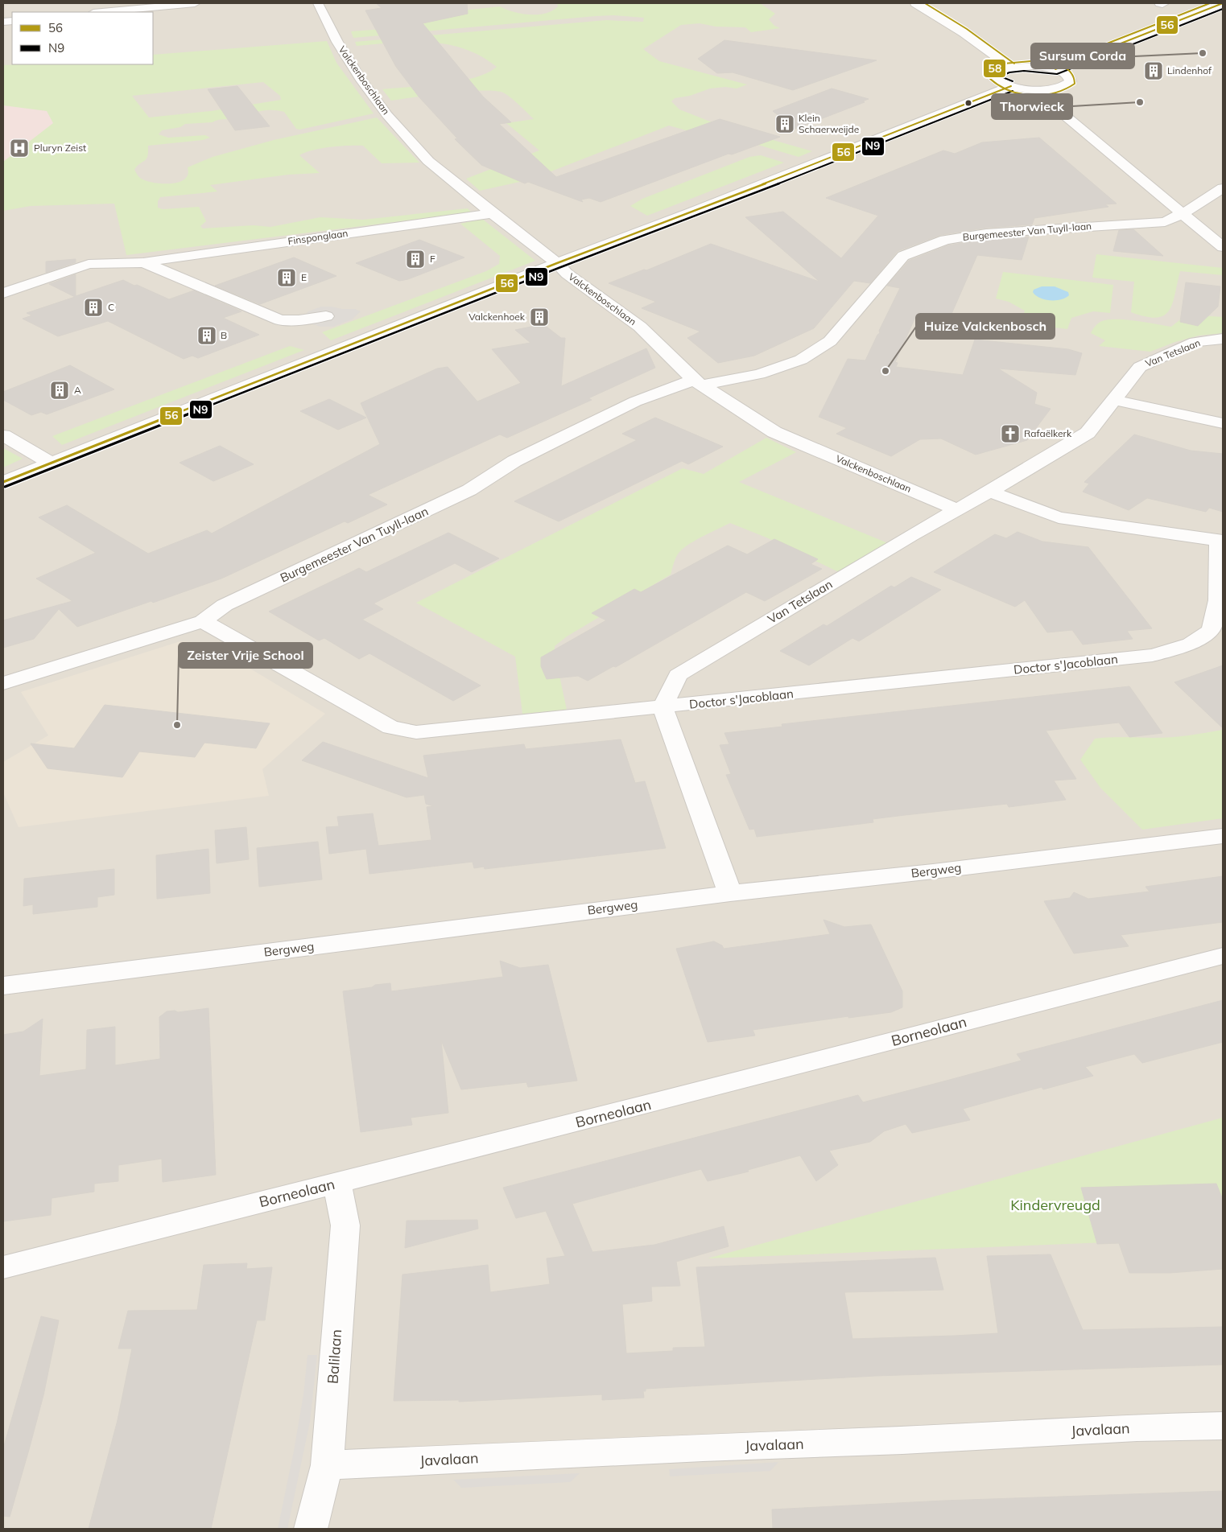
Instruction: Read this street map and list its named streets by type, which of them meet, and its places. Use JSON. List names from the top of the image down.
{
  "streets": {
    "street": [
      "Valckenboschlaan",
      "Burgemeester Van Tuyll-laan",
      "Finsponglaan",
      "Van Tetslaan",
      "Doctor s'Jacoblaan",
      "Bergweg",
      "Borneolaan",
      "Balilaan",
      "Javalaan"
    ]
  },
  "crossings": [
    ["Valckenboschlaan", "Burgemeester Van Tuyll-laan"],
    ["Valckenboschlaan", "Finsponglaan"],
    ["Valckenboschlaan", "Van Tetslaan"],
    ["Burgemeester Van Tuyll-laan", "Doctor s'Jacoblaan"],
    ["Van Tetslaan", "Doctor s'Jacoblaan"],
    ["Borneolaan", "Balilaan"],
    ["Balilaan", "Javalaan"]
  ],
  "parks": ["Kindervreugd"],
  "places": {
    "other": [
      "Sursum Corda",
      "Thorwieck",
      "Huize Valckenbosch",
      "Zeister Vrije School"
    ],
    "building": [
      "Lindenhof",
      "Klein Schaerweijde",
      "F",
      "E",
      "C",
      "Valckenhoek",
      "B",
      "A"
    ],
    "hospital": ["Pluryn Zeist"],
    "church": ["Rafaëlkerk"]
  },
  "lines": ["transit line 56", "transit line 58", "transit line N9"],
  "legend": ["56", "N9"]
}
